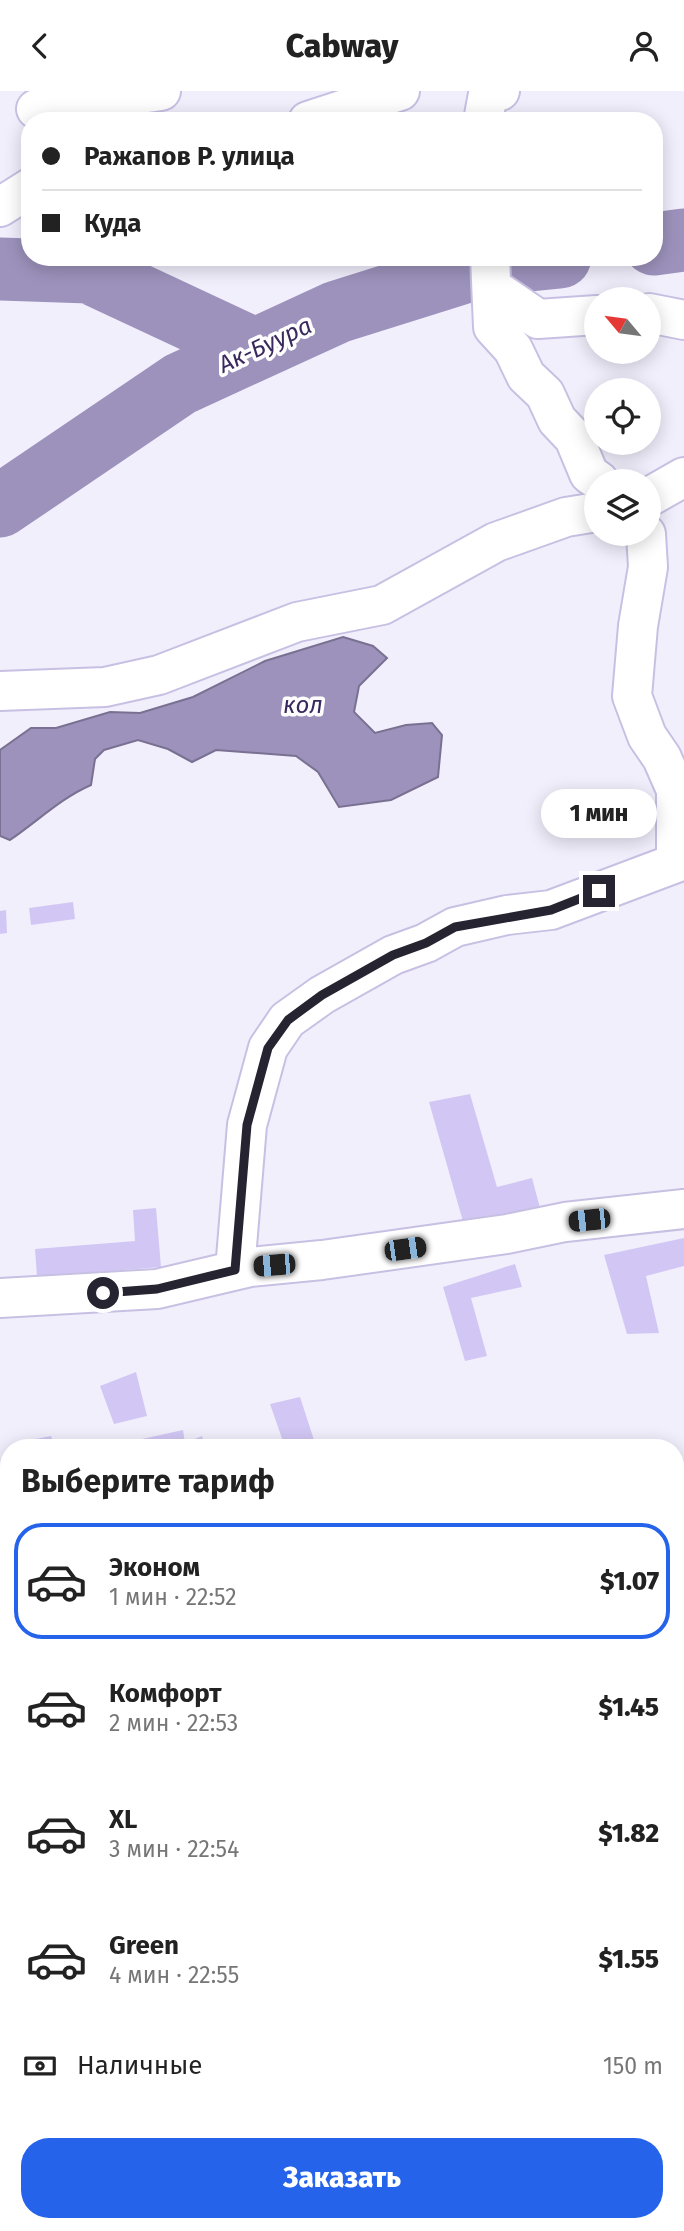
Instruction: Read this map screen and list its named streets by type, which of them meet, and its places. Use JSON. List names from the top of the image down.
{
  "water": ["Ак-Буура", "кол"],
  "north": "top left",
  "page": {
    "header": "Cabway",
    "banner": ["Ражапов Р. улица", "Куда"],
    "bubble": "1 мин",
    "heading": "Выберите тариф",
    "list": [
      {
        "name": "Эконом",
        "note": "1 мин · 22:52",
        "value": "$1.07"
      },
      {
        "name": "Комфорт",
        "note": "2 мин · 22:53",
        "value": "$1.45"
      },
      {
        "name": "XL",
        "note": "3 мин · 22:54",
        "value": "$1.82"
      },
      {
        "name": "Green",
        "note": "4 мин · 22:55",
        "value": "$1.55"
      }
    ],
    "pay": ["Наличные", "150 m"],
    "buttons": "Заказать"
  }
}
